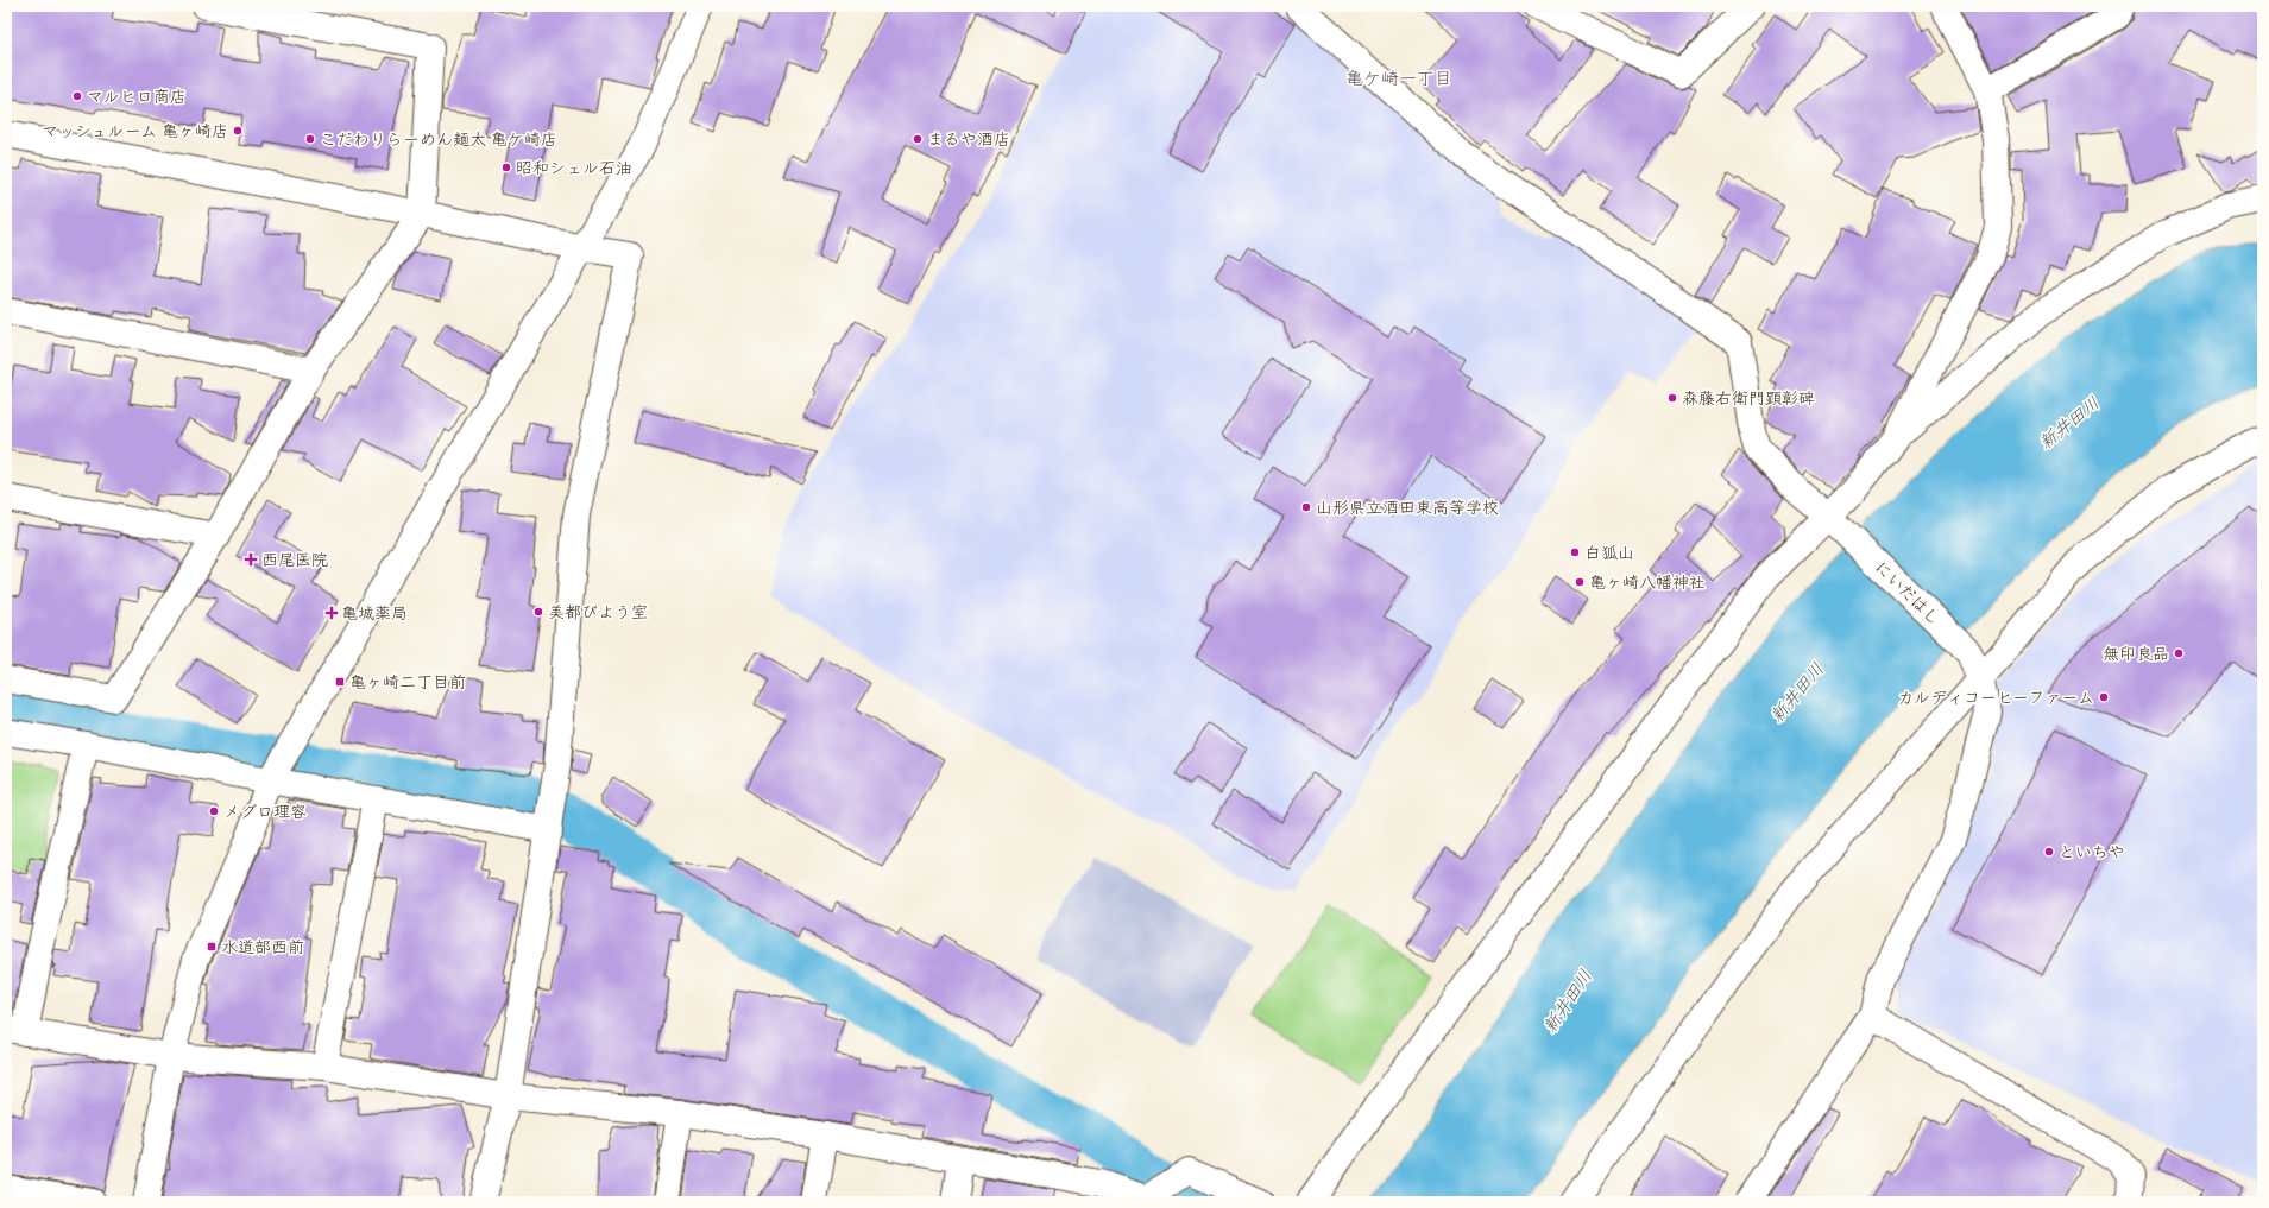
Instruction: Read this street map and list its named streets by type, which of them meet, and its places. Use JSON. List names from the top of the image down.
{
  "streets": {
    "street": ["にいだはし"]
  },
  "districts": ["亀ケ崎一丁目"],
  "water": ["新井田川"],
  "places": {
    "other": [
      "マルヒロ商店",
      "マッシュルーム 亀ヶ崎店",
      "こだわりらーめん麺太 亀ケ崎店",
      "まるや酒店",
      "昭和シェル石油",
      "森藤右衛門顕彰碑",
      "山形県立酒田東高等学校",
      "白狐山",
      "亀ヶ崎八幡神社",
      "美都びよう室",
      "無印良品",
      "カルディコーヒーファーム",
      "メグロ理容",
      "といちや"
    ],
    "health": ["西尾医院", "亀城薬局"],
    "transit": ["亀ヶ崎二丁目前", "水道部西前"]
  }
}
